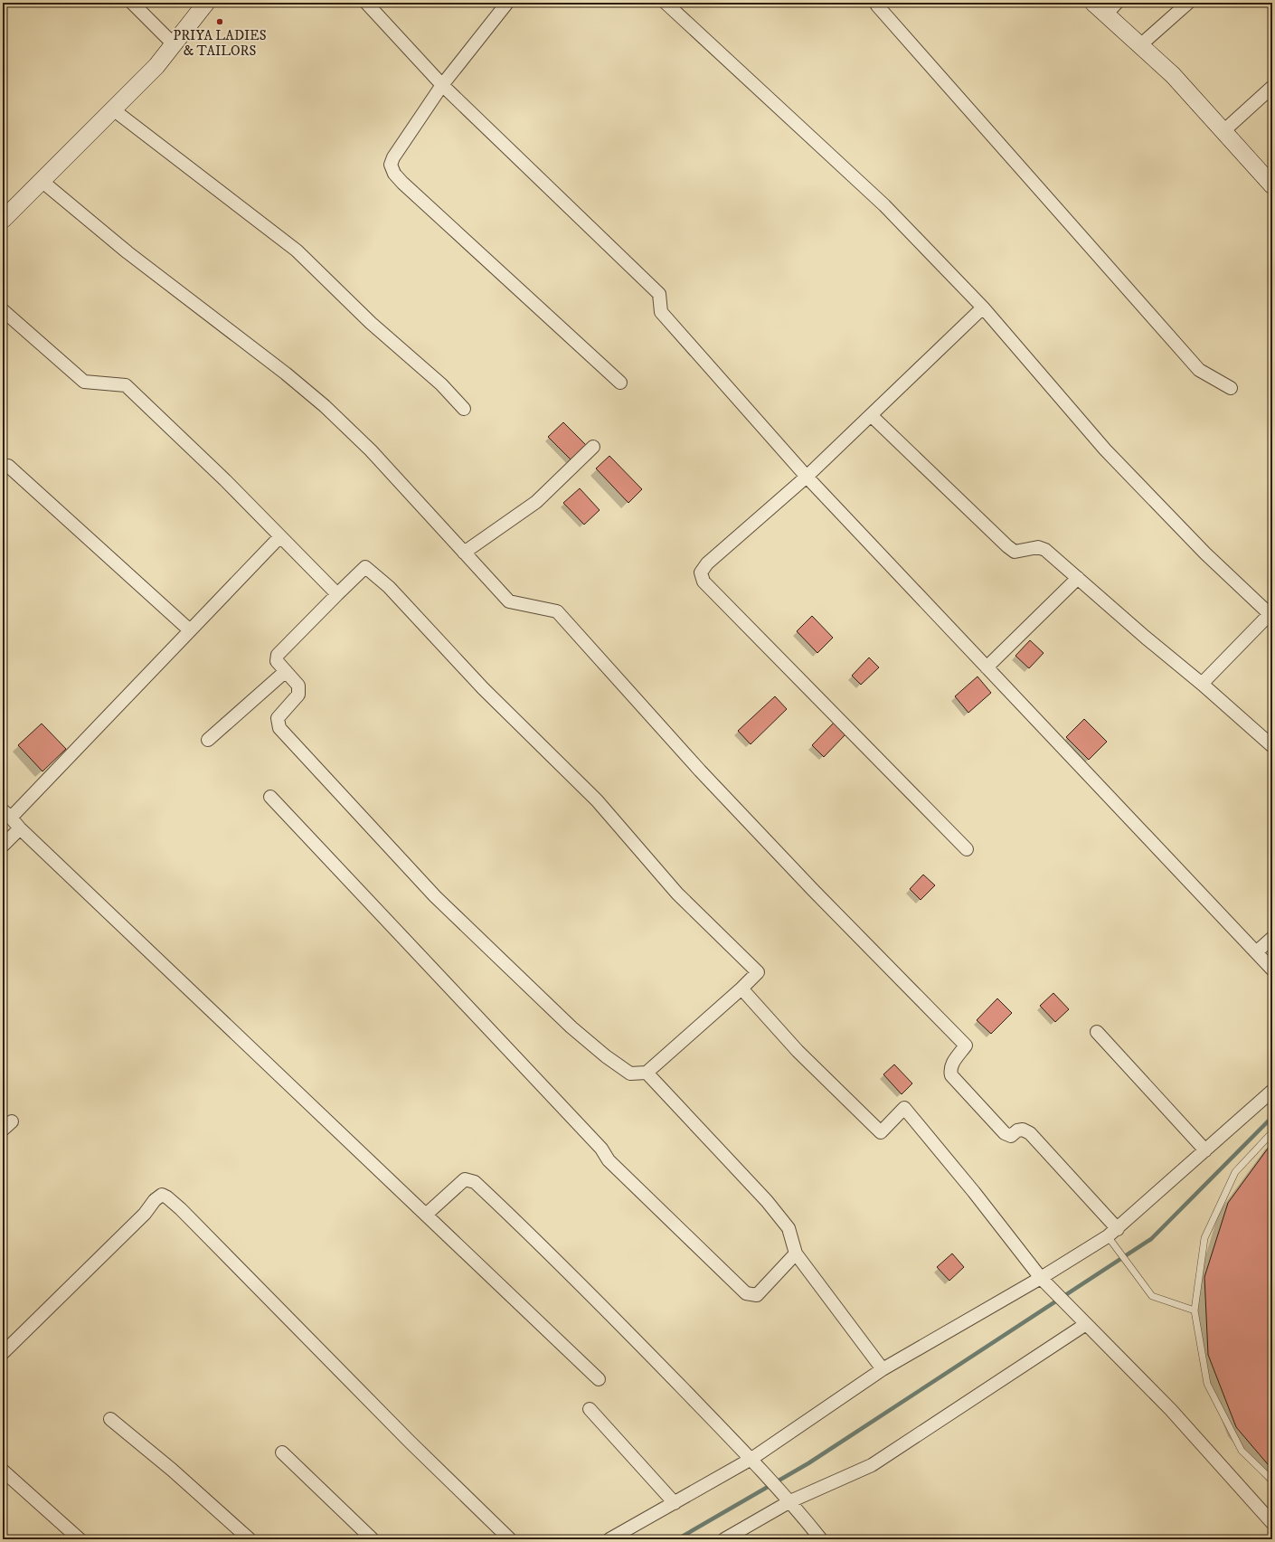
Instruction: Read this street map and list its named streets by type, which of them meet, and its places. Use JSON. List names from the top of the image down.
{
  "places": ["PRIYA LADIES & TAILORS"]
}
